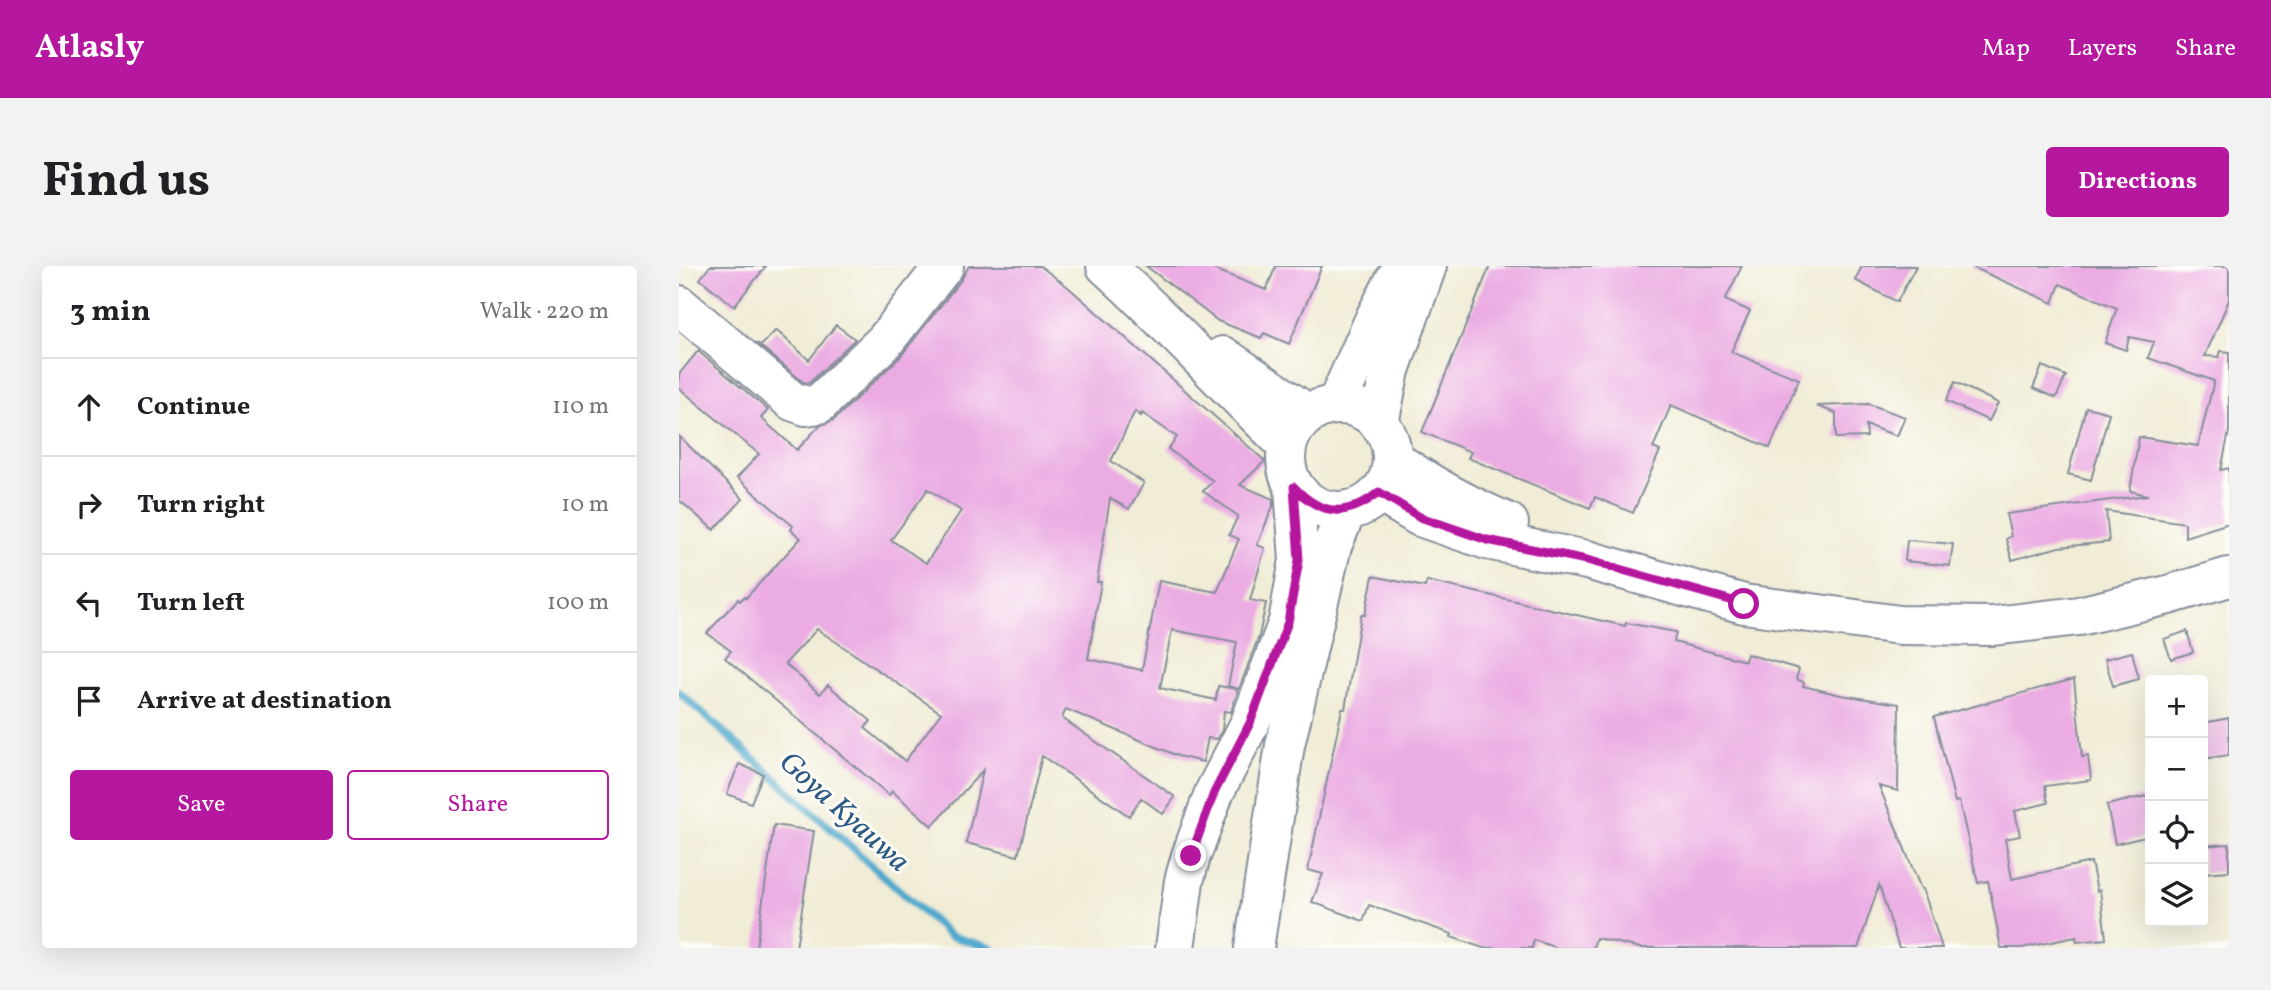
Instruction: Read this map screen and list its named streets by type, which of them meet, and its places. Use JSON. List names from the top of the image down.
{
  "water": ["Goya Kyauwa"],
  "page": {
    "header": "Atlasly",
    "nav": ["Map", "Layers", "Share"],
    "buttons": [
      "Directions",
      ["Save", "Share"]
    ],
    "title": "Find us",
    "heading": ["3 min", "Walk · 220 m"],
    "list": [
      ["Continue", "110 m"],
      ["Turn right", "10 m"],
      ["Turn left", "100 m"],
      "Arrive at destination"
    ],
    "map_buttons": ["+", "−"]
  }
}
